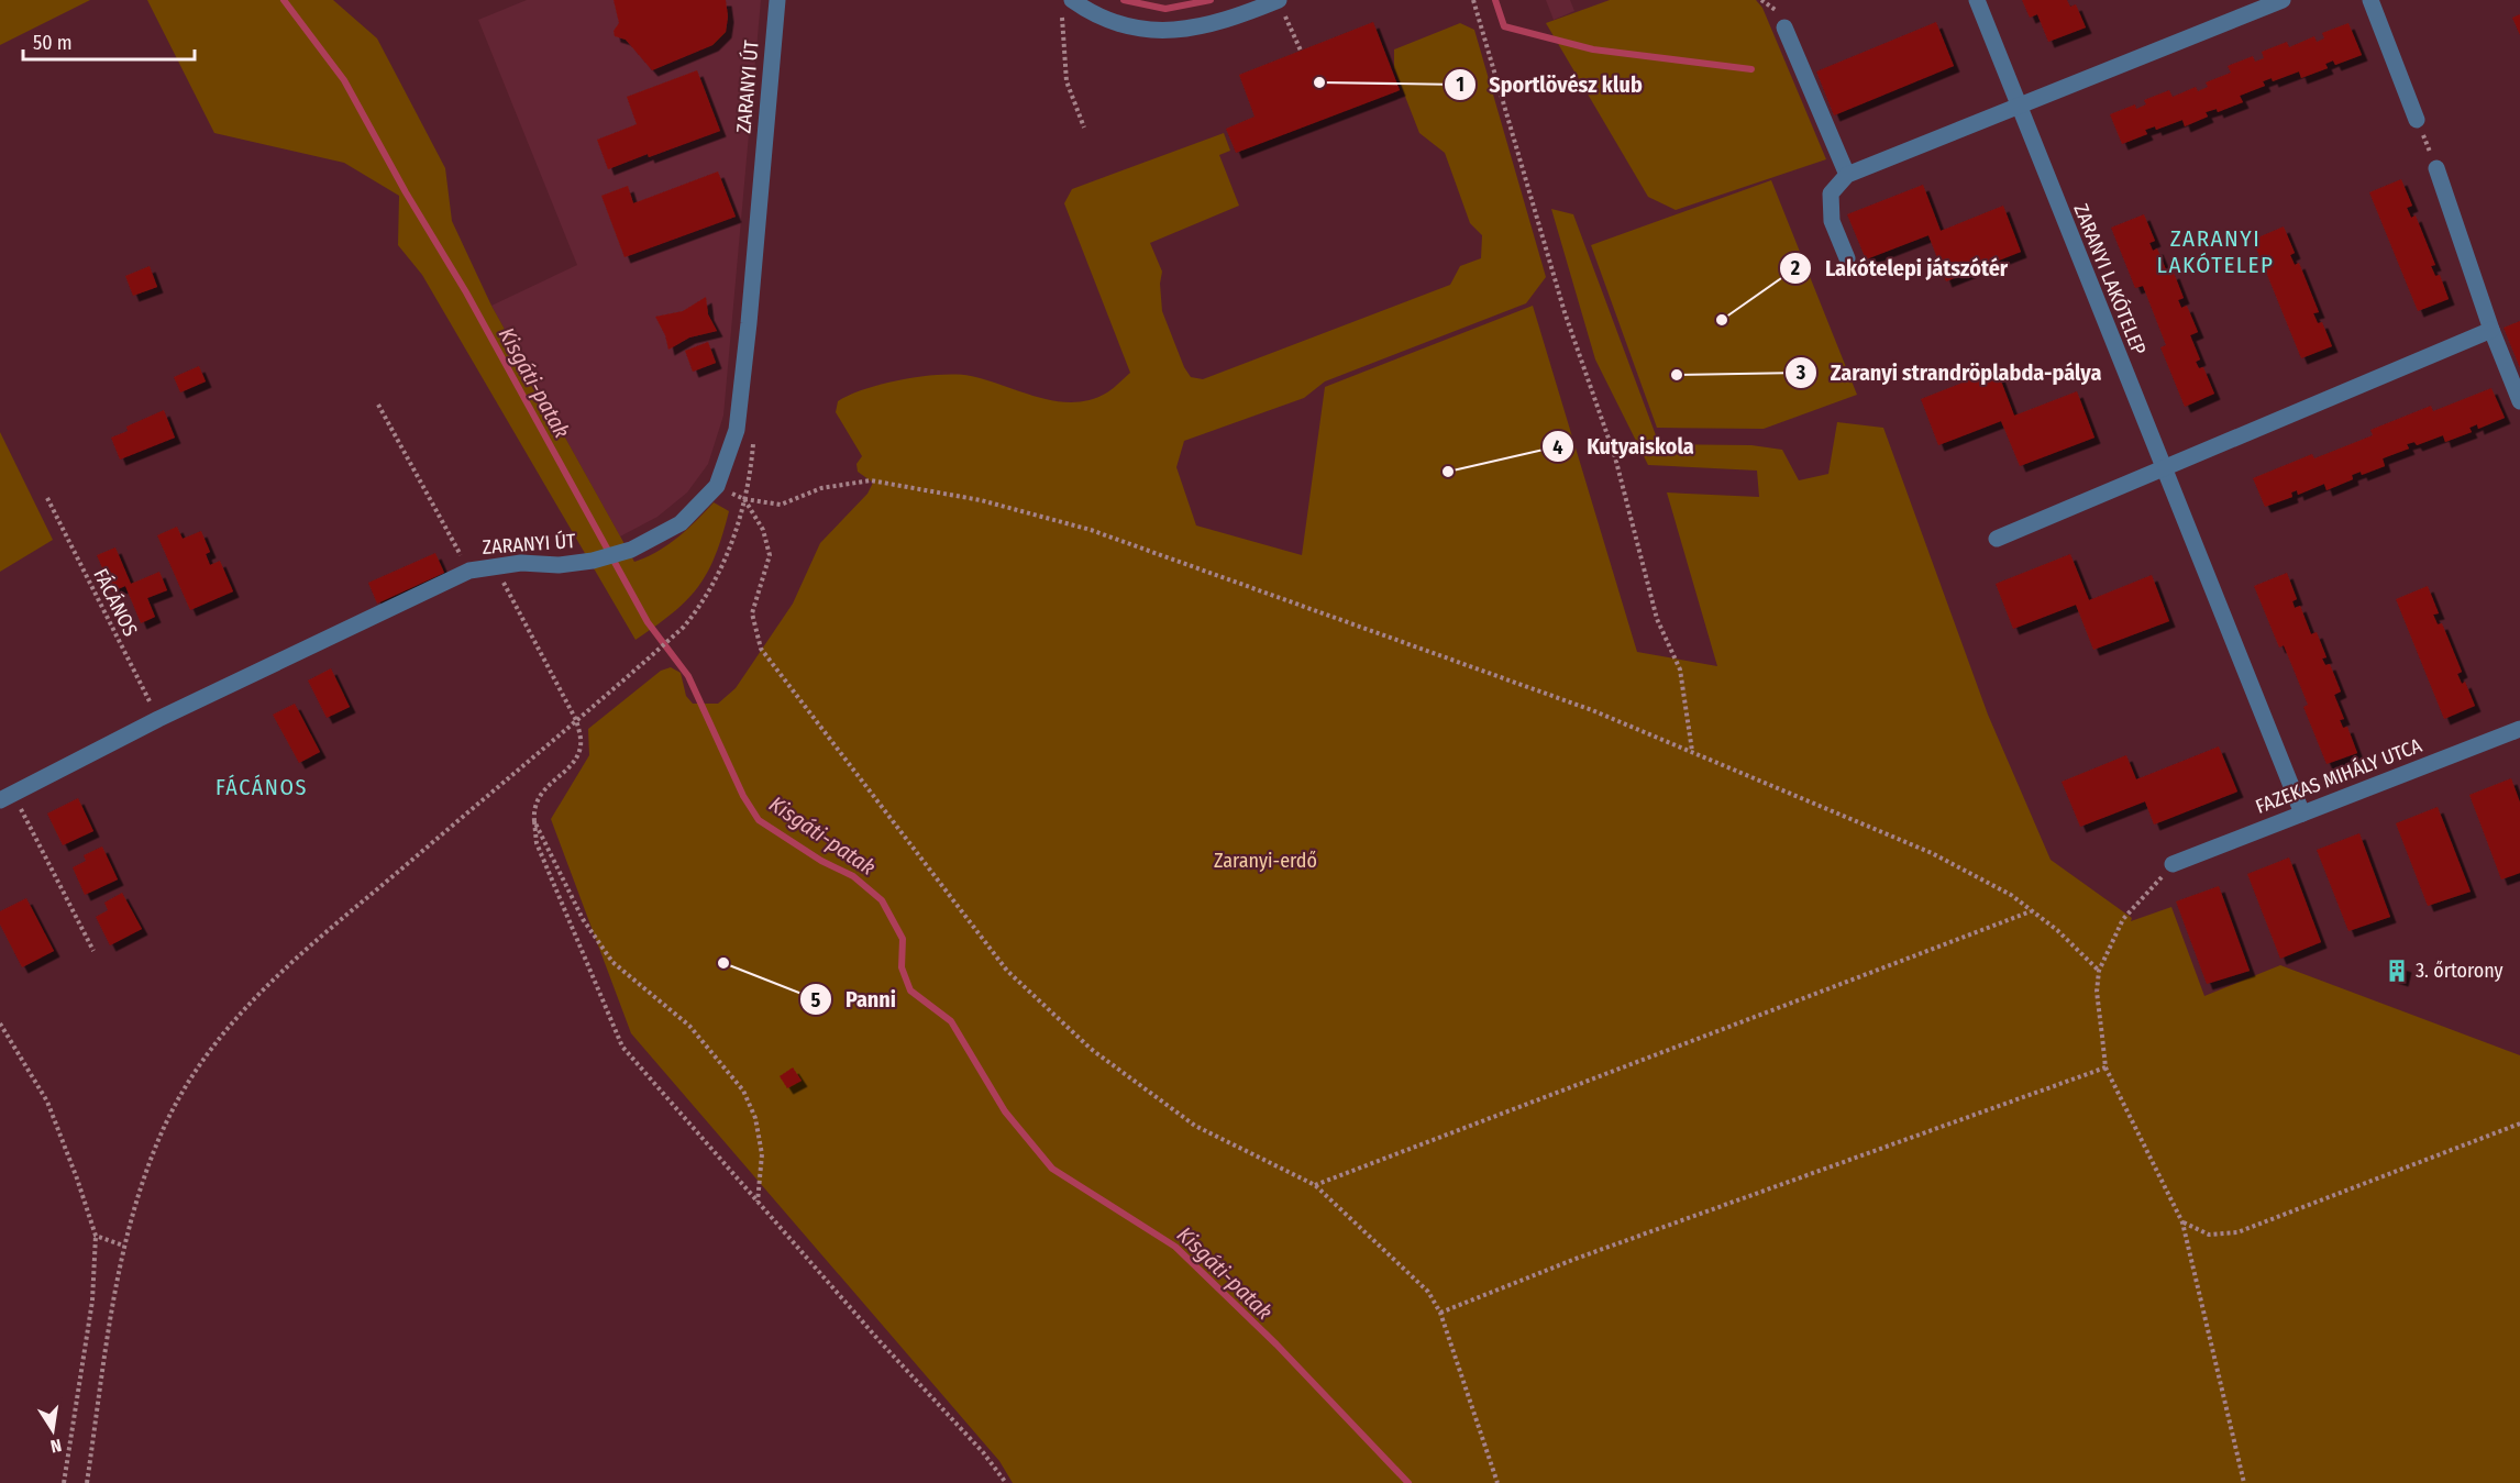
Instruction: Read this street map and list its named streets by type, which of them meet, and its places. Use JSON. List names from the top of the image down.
{
  "streets": {
    "street": ["ZARANYI ÚT", "ZARANYI LAKÓTELEP", "FAZEKAS MIHÁLY UTCA"],
    "path": ["FÁCÁNOS"]
  },
  "crossings": [
    ["ZARANYI ÚT", "FÁCÁNOS"],
    ["ZARANYI LAKÓTELEP", "FAZEKAS MIHÁLY UTCA"]
  ],
  "districts": ["ZARANYI LAKÓTELEP", "FÁCÁNOS"],
  "water": ["Kisgáti-patak"],
  "parks": ["Zaranyi-erdő"],
  "places": {
    "other": [
      "Sportlövész klub",
      "Lakótelepi játszótér",
      "Zaranyi strandröplabda-pálya",
      "Kutyaiskola",
      "Panni"
    ],
    "building": ["3. őrtorony"]
  },
  "scale_bar": "50 m",
  "north": "bottom"
}
